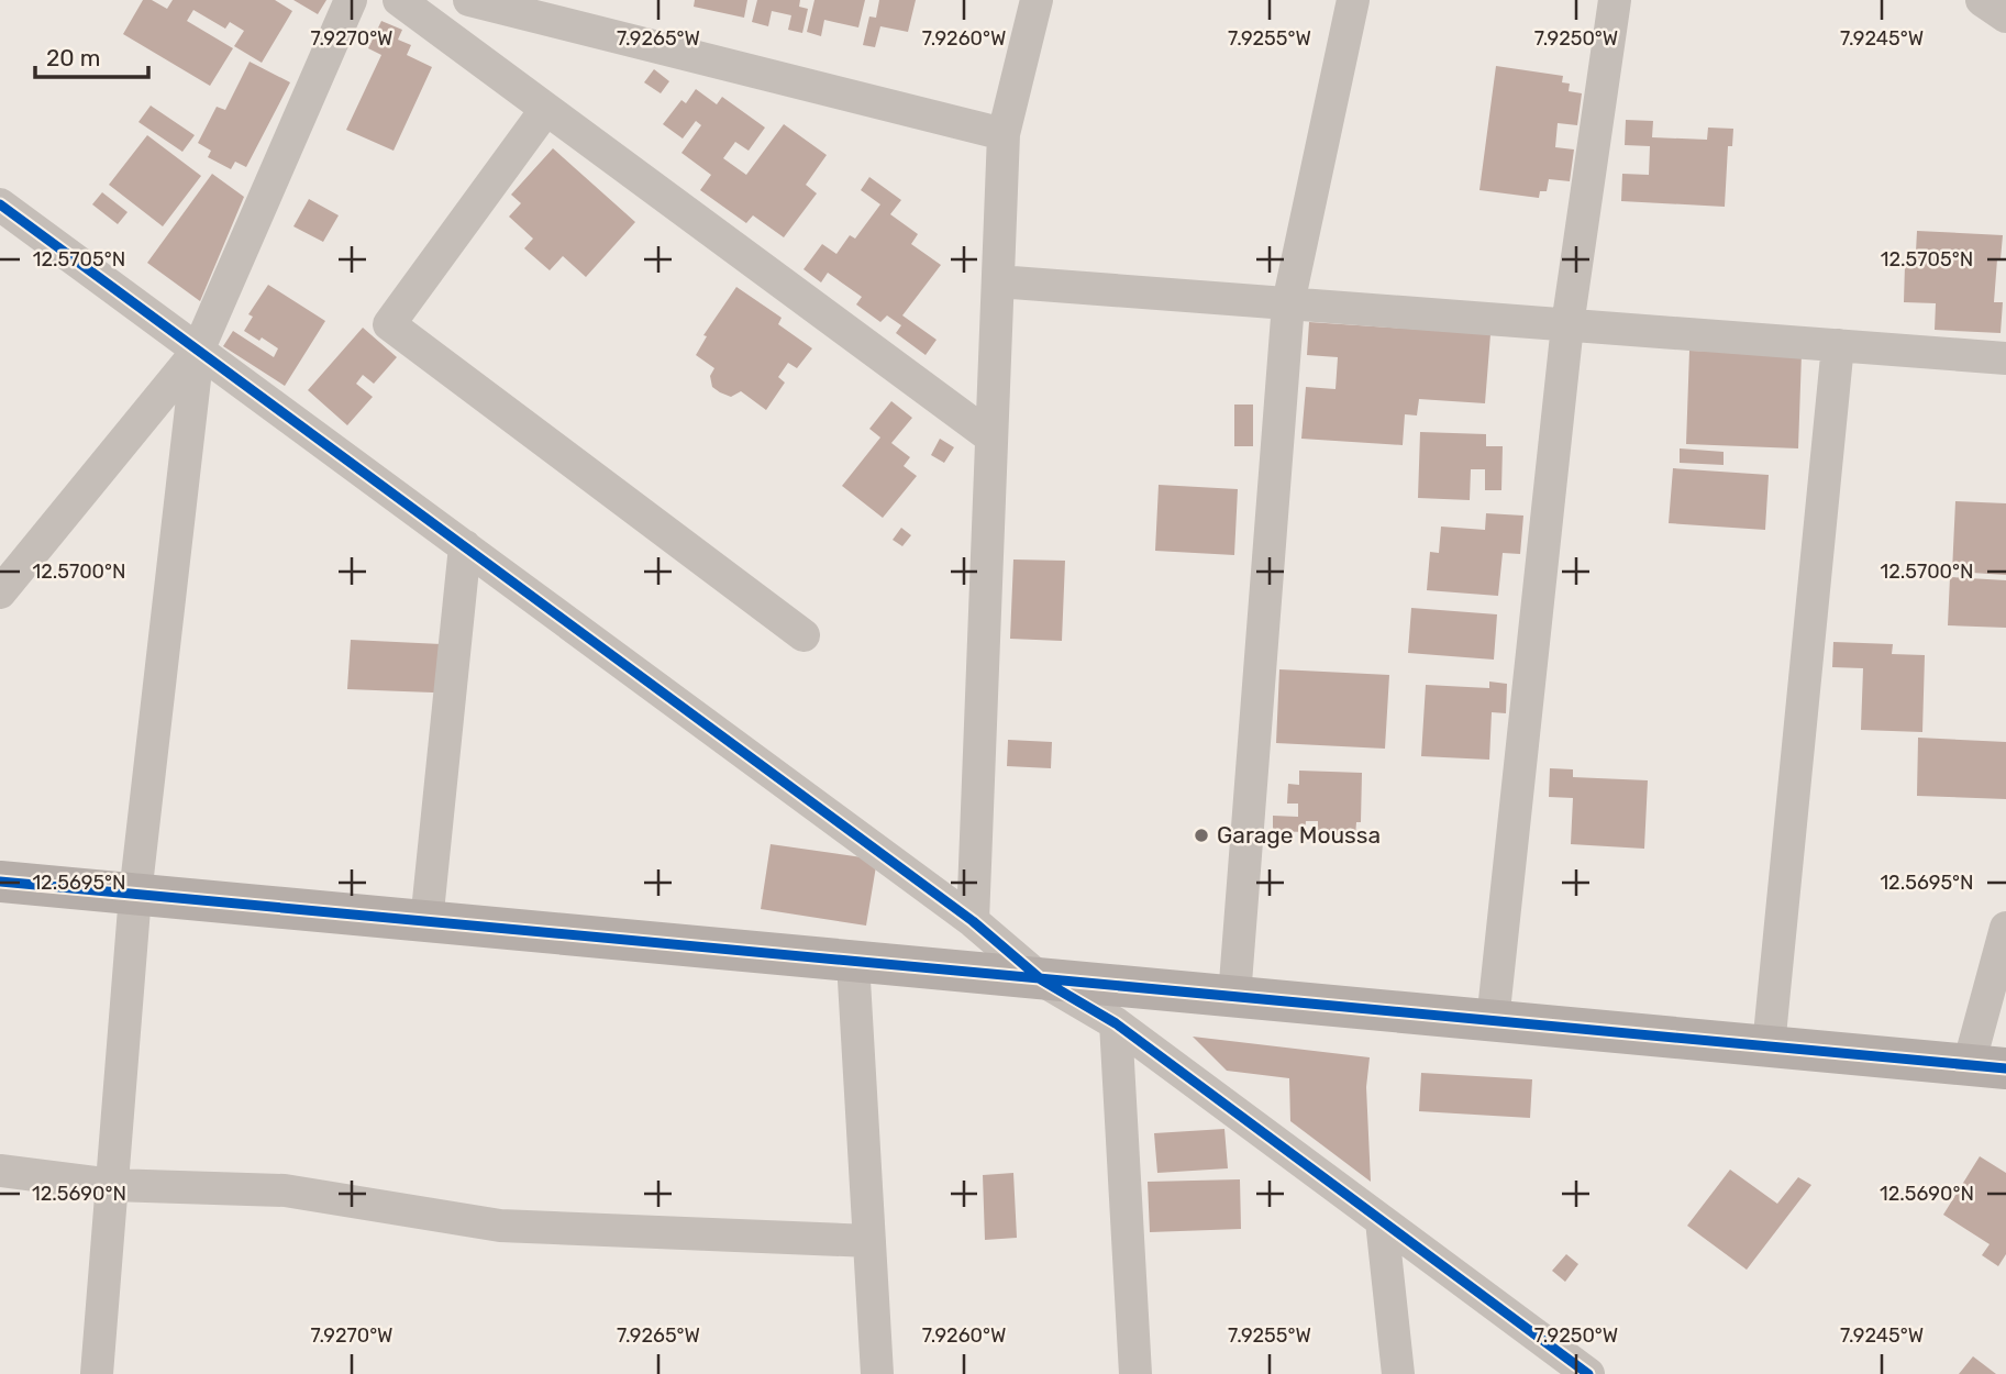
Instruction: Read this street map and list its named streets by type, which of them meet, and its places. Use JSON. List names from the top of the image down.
{
  "places": ["Garage Moussa"],
  "scale_bar": "20 m",
  "coordinates": [
    "7.9270°W",
    "7.9265°W",
    "7.9260°W",
    "7.9255°W",
    "7.9250°W",
    "7.9245°W",
    "12.5705°N",
    "12.5700°N",
    "12.5695°N",
    "12.5690°N"
  ]
}
